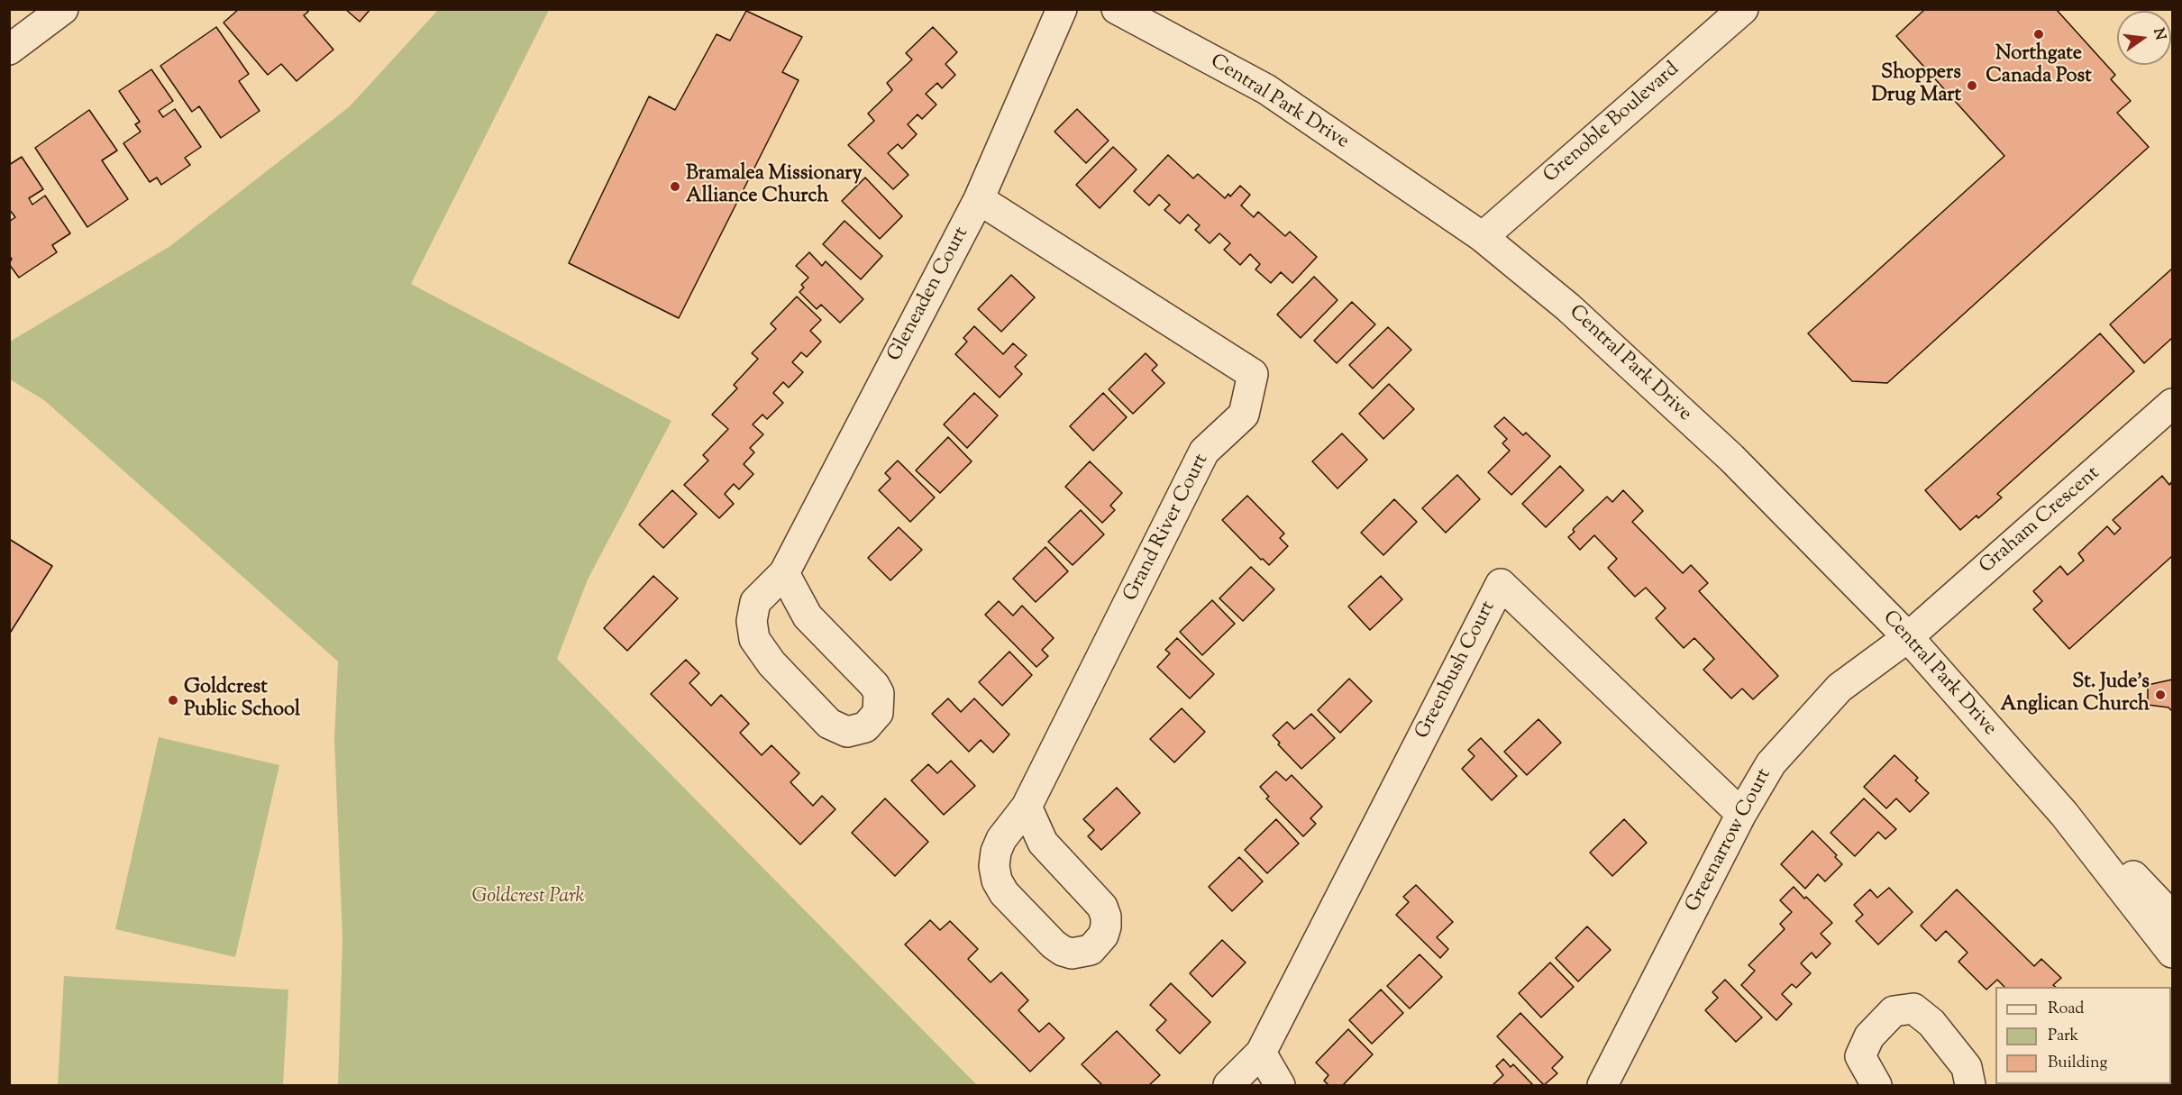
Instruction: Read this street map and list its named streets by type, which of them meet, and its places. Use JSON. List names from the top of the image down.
{
  "streets": {
    "street": [
      "Central Park Drive",
      "Grenoble Boulevard",
      "Gleneaden Court",
      "Graham Crescent",
      "Grand River Court",
      "Greenbush Court",
      "Greenarrow Court"
    ]
  },
  "crossings": [
    ["Central Park Drive", "Grenoble Boulevard"],
    ["Central Park Drive", "Graham Crescent"],
    ["Central Park Drive", "Greenarrow Court"],
    ["Gleneaden Court", "Grand River Court"],
    ["Graham Crescent", "Greenarrow Court"],
    ["Greenbush Court", "Greenarrow Court"]
  ],
  "parks": ["Goldcrest Park"],
  "places": [
    "Northgate Canada Post",
    "Shoppers Drug Mart",
    "Bramalea Missionary Alliance Church",
    "St. Jude's Anglican Church",
    "Goldcrest Public School"
  ],
  "legend": ["Road", "Park", "Building"],
  "north": "right"
}
